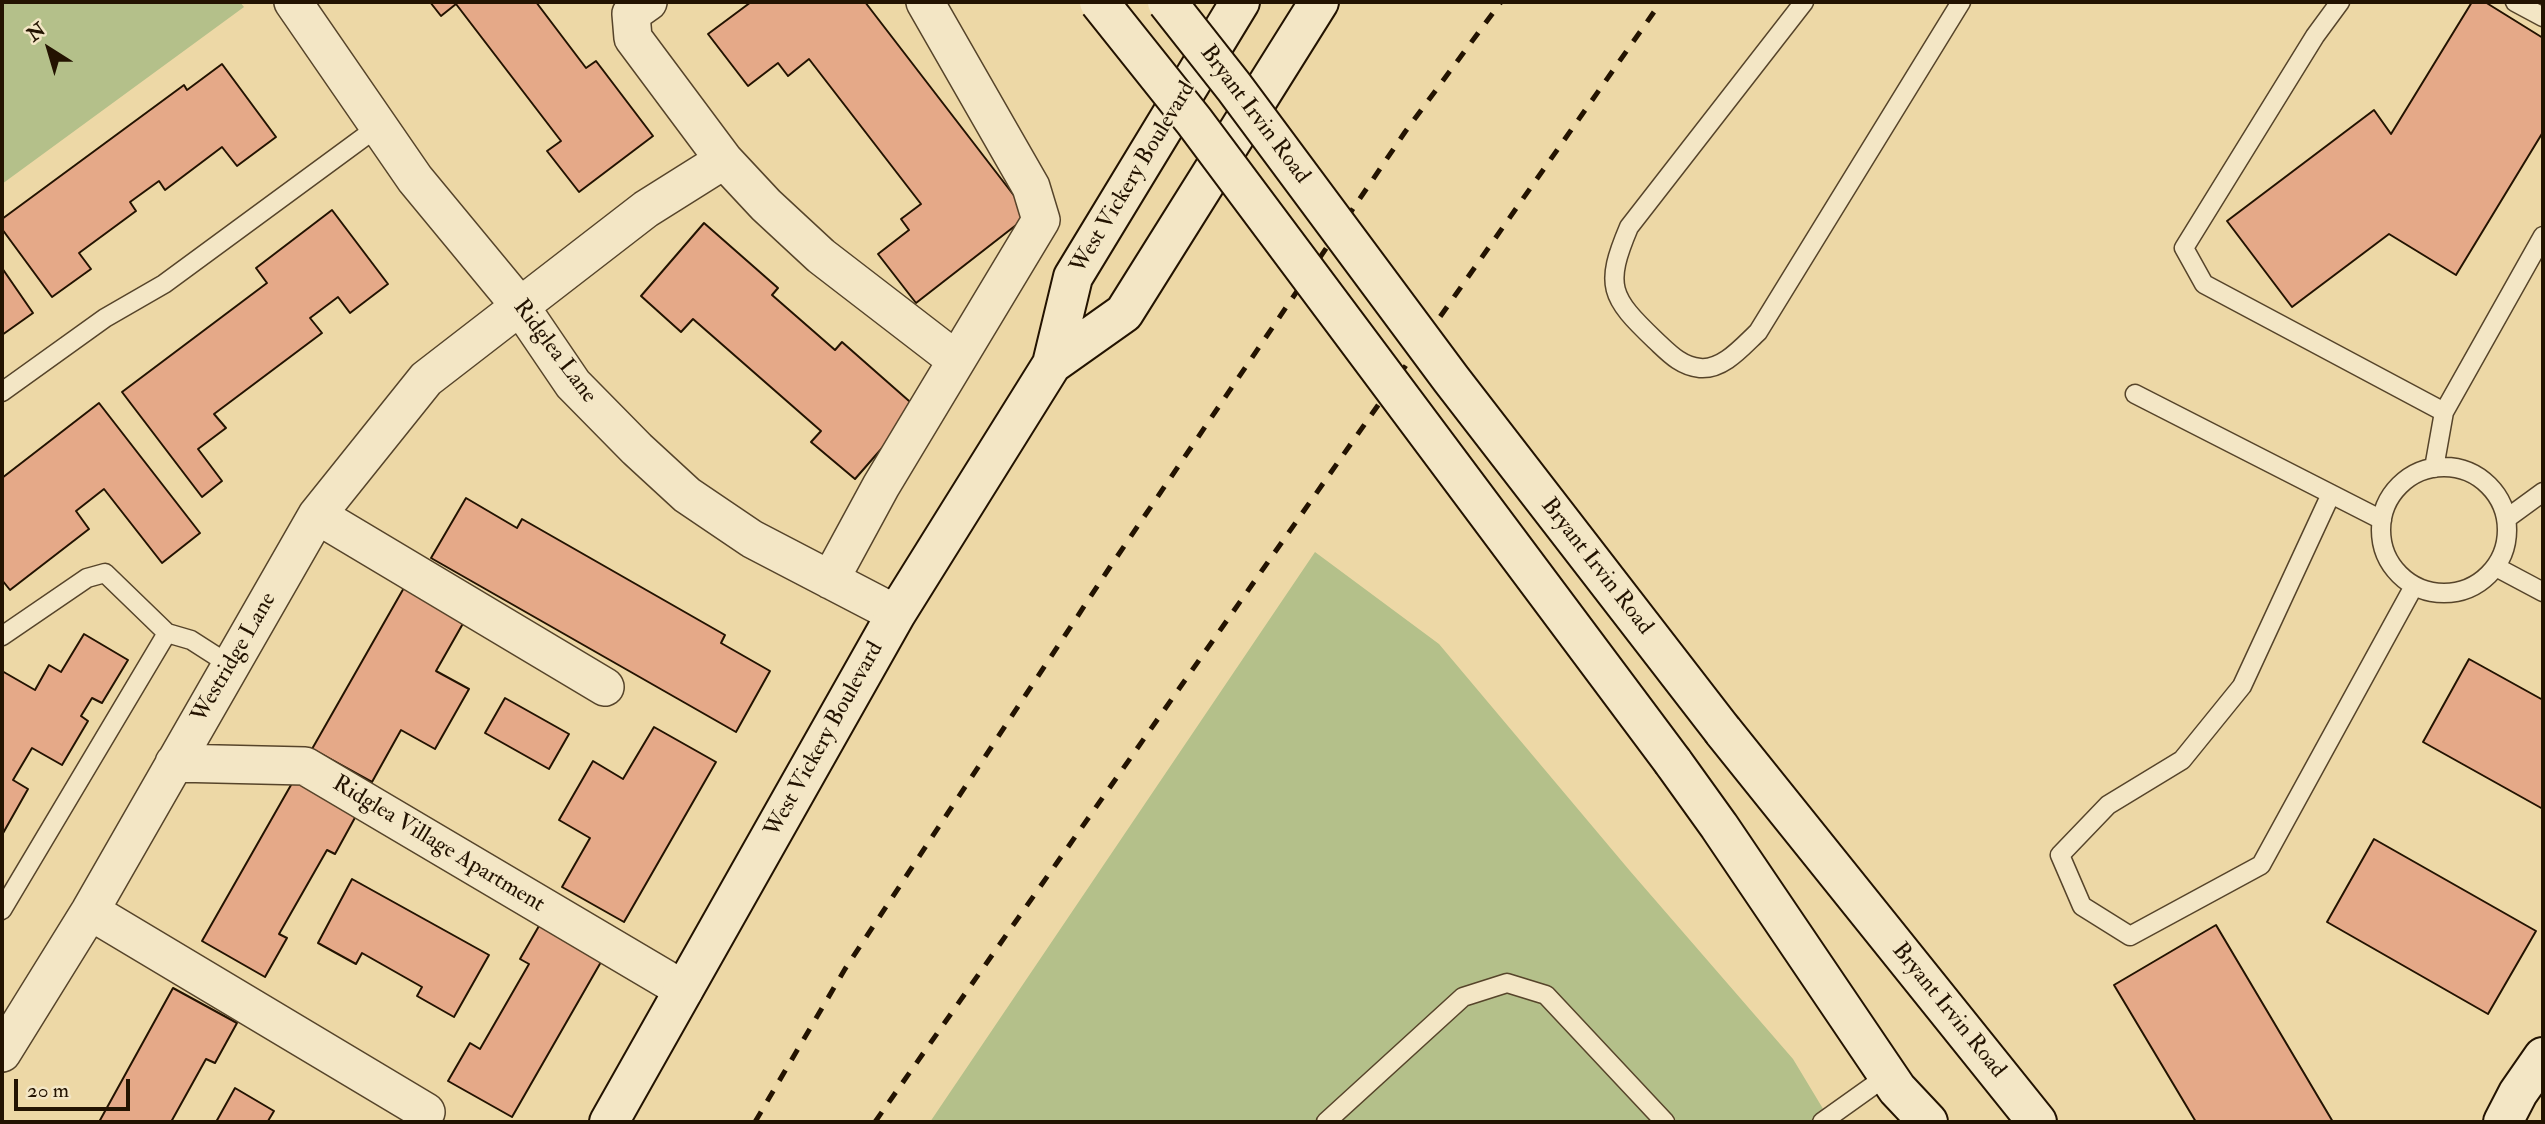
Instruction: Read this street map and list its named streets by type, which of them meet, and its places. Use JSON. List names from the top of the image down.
{
  "streets": {
    "main road": ["Bryant Irvin Road", "West Vickery Boulevard"],
    "street": ["Ridglea Lane", "Westridge Lane", "Ridglea Village Apartment"]
  },
  "crossings": [
    ["West Vickery Boulevard", "Ridglea Lane"],
    ["West Vickery Boulevard", "Ridglea Village Apartment"],
    ["Ridglea Lane", "Westridge Lane"],
    ["Westridge Lane", "Ridglea Village Apartment"]
  ],
  "scale_bar": "20 m",
  "north": "top left"
}
